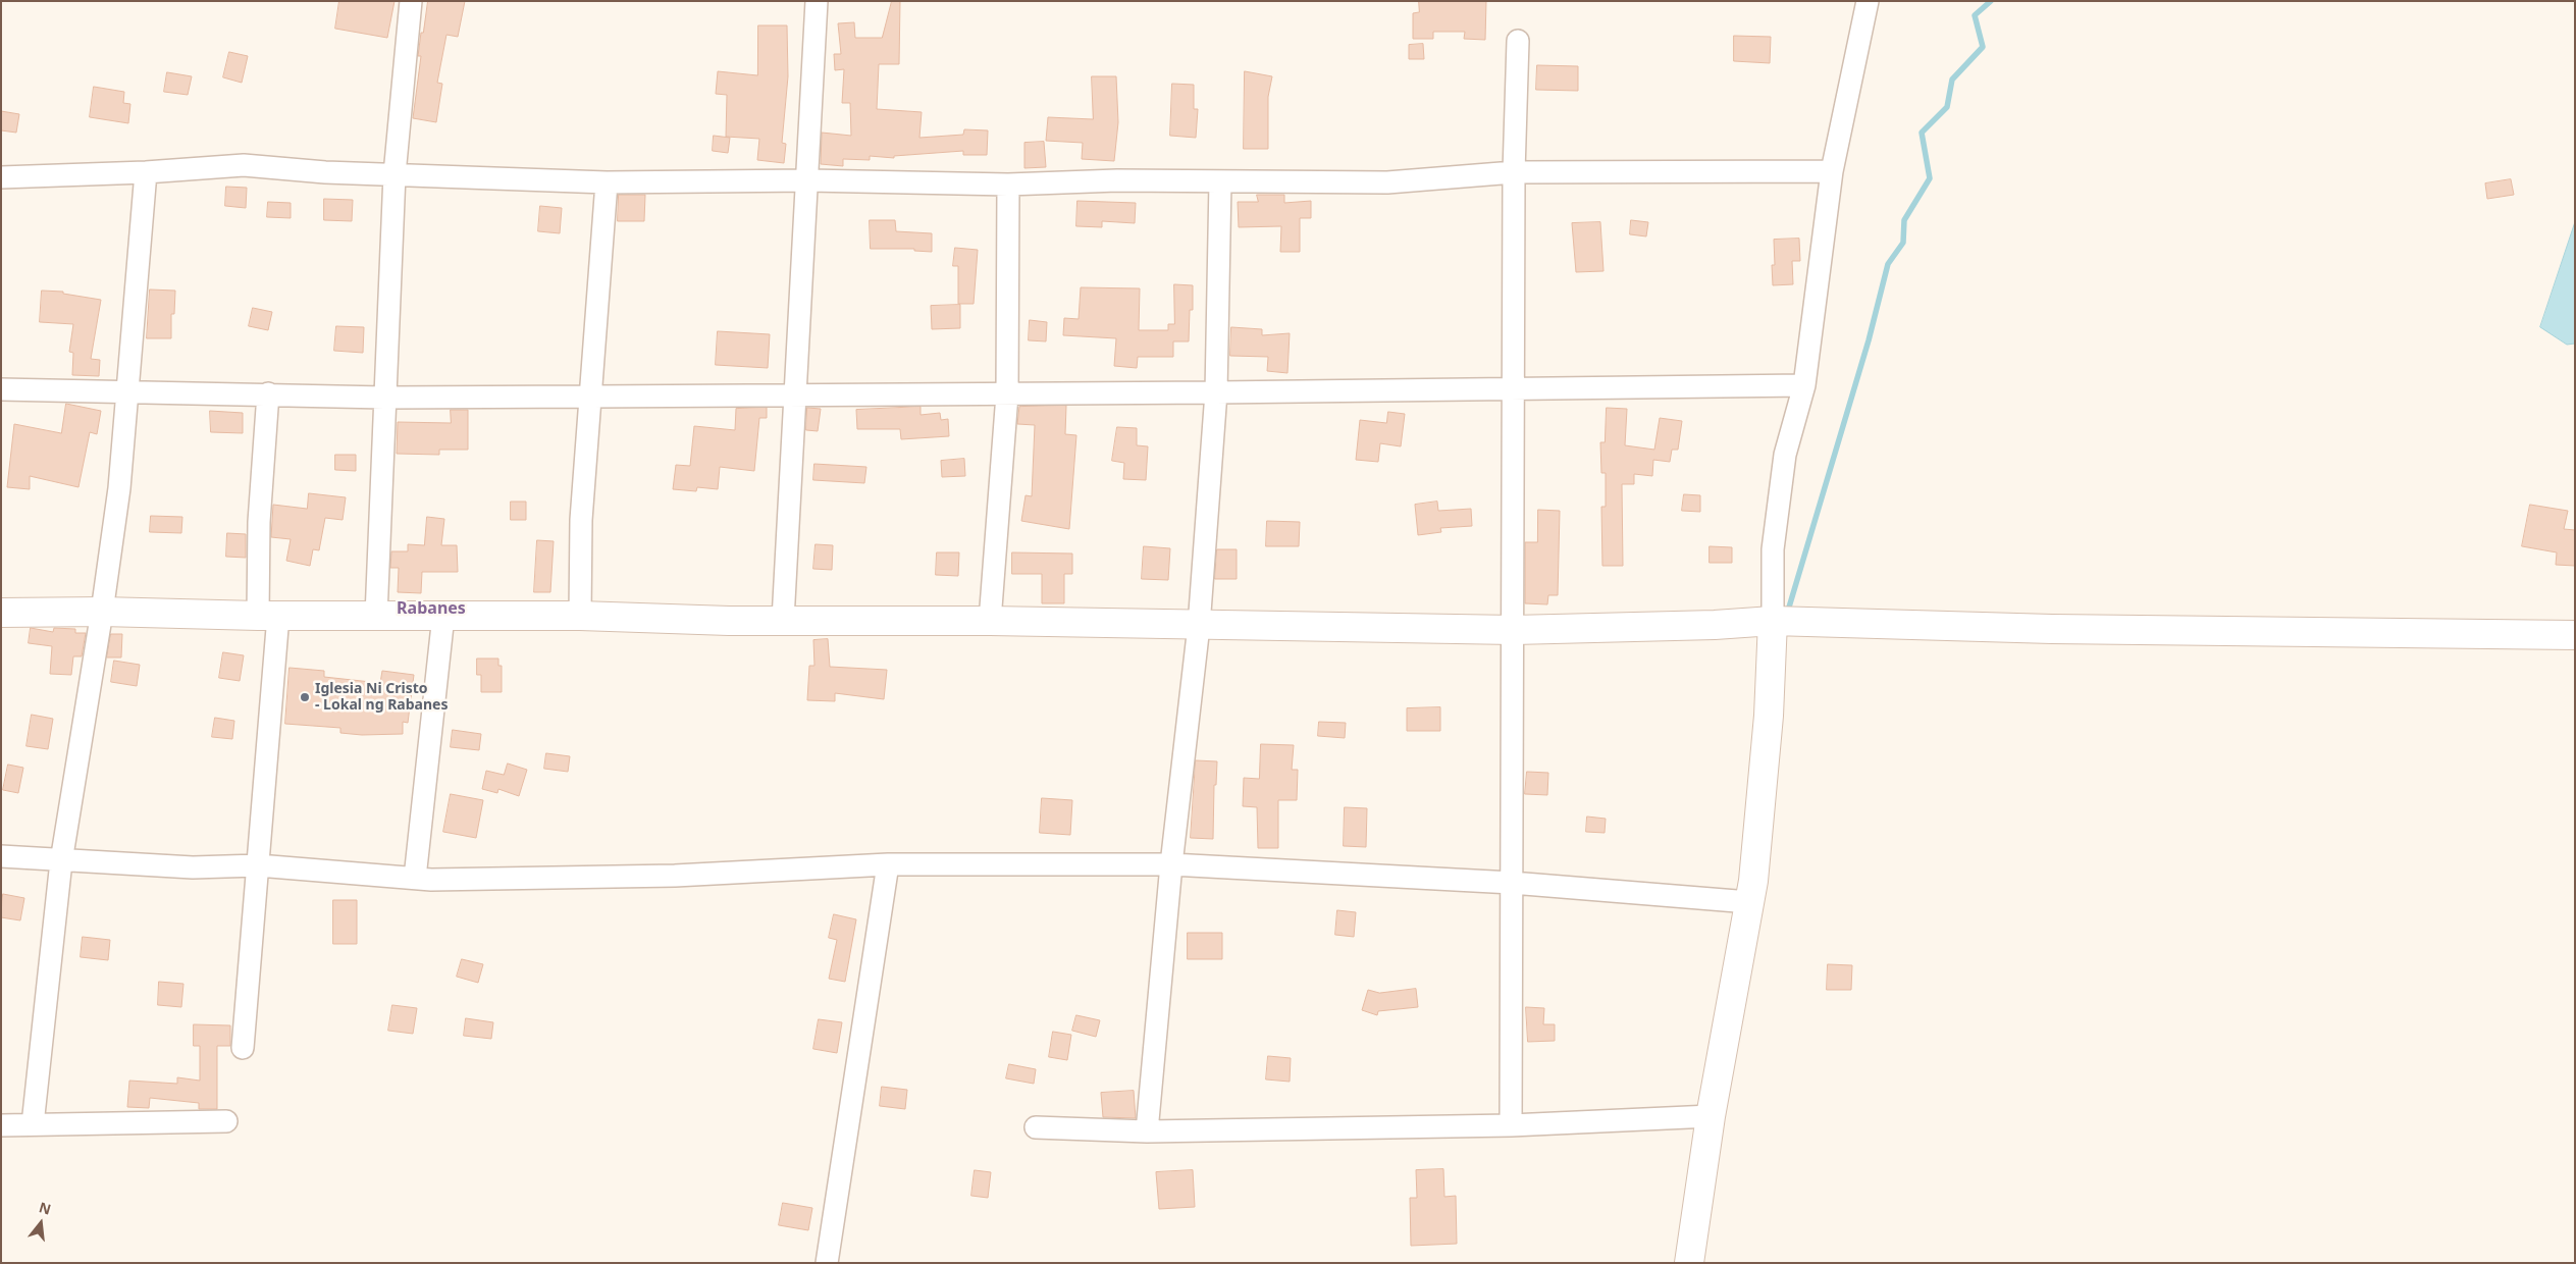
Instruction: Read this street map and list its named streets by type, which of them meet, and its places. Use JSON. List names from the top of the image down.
{
  "districts": ["Rabanes"],
  "places": ["Iglesia Ni Cristo - Lokal ng Rabanes"],
  "north": "top"
}
